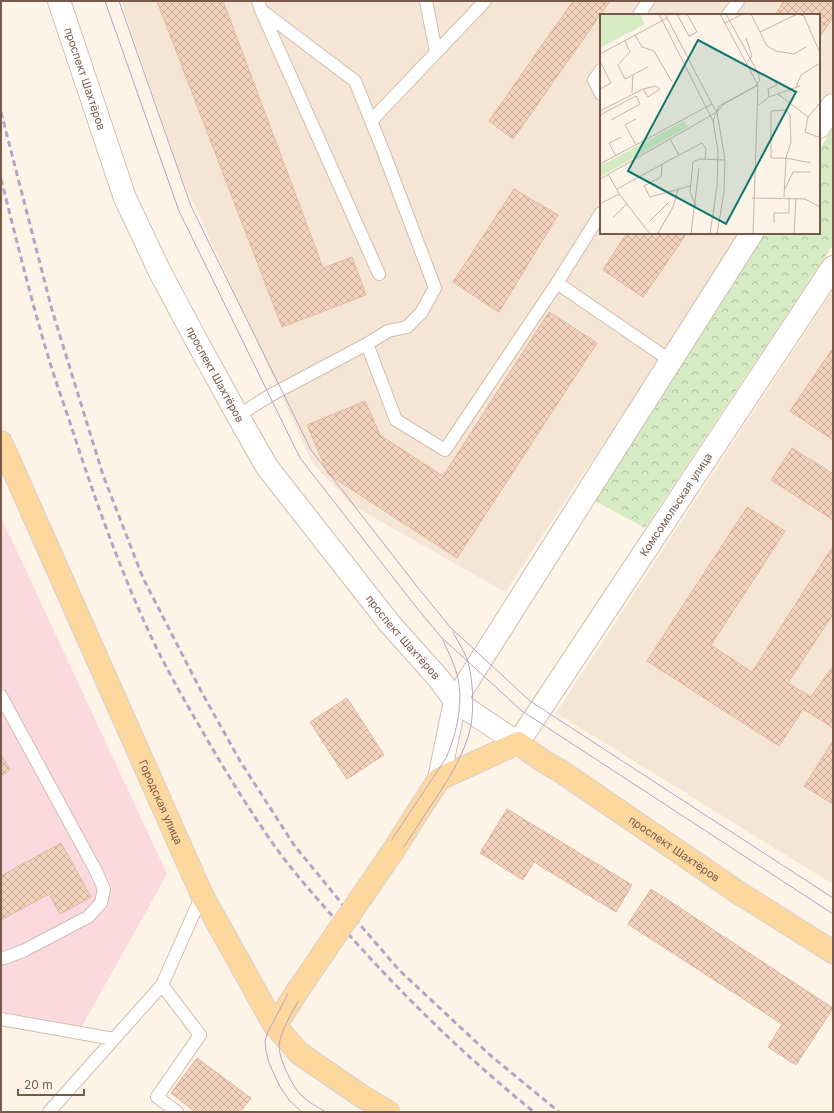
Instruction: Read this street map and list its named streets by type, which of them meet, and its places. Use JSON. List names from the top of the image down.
{
  "streets": {
    "main road": ["проспект Шахтёров", "Комсомольская улица", "Городская улица"]
  },
  "crossings": [
    ["проспект Шахтёров", "Комсомольская улица"]
  ],
  "scale_bar": "20 m"
}
